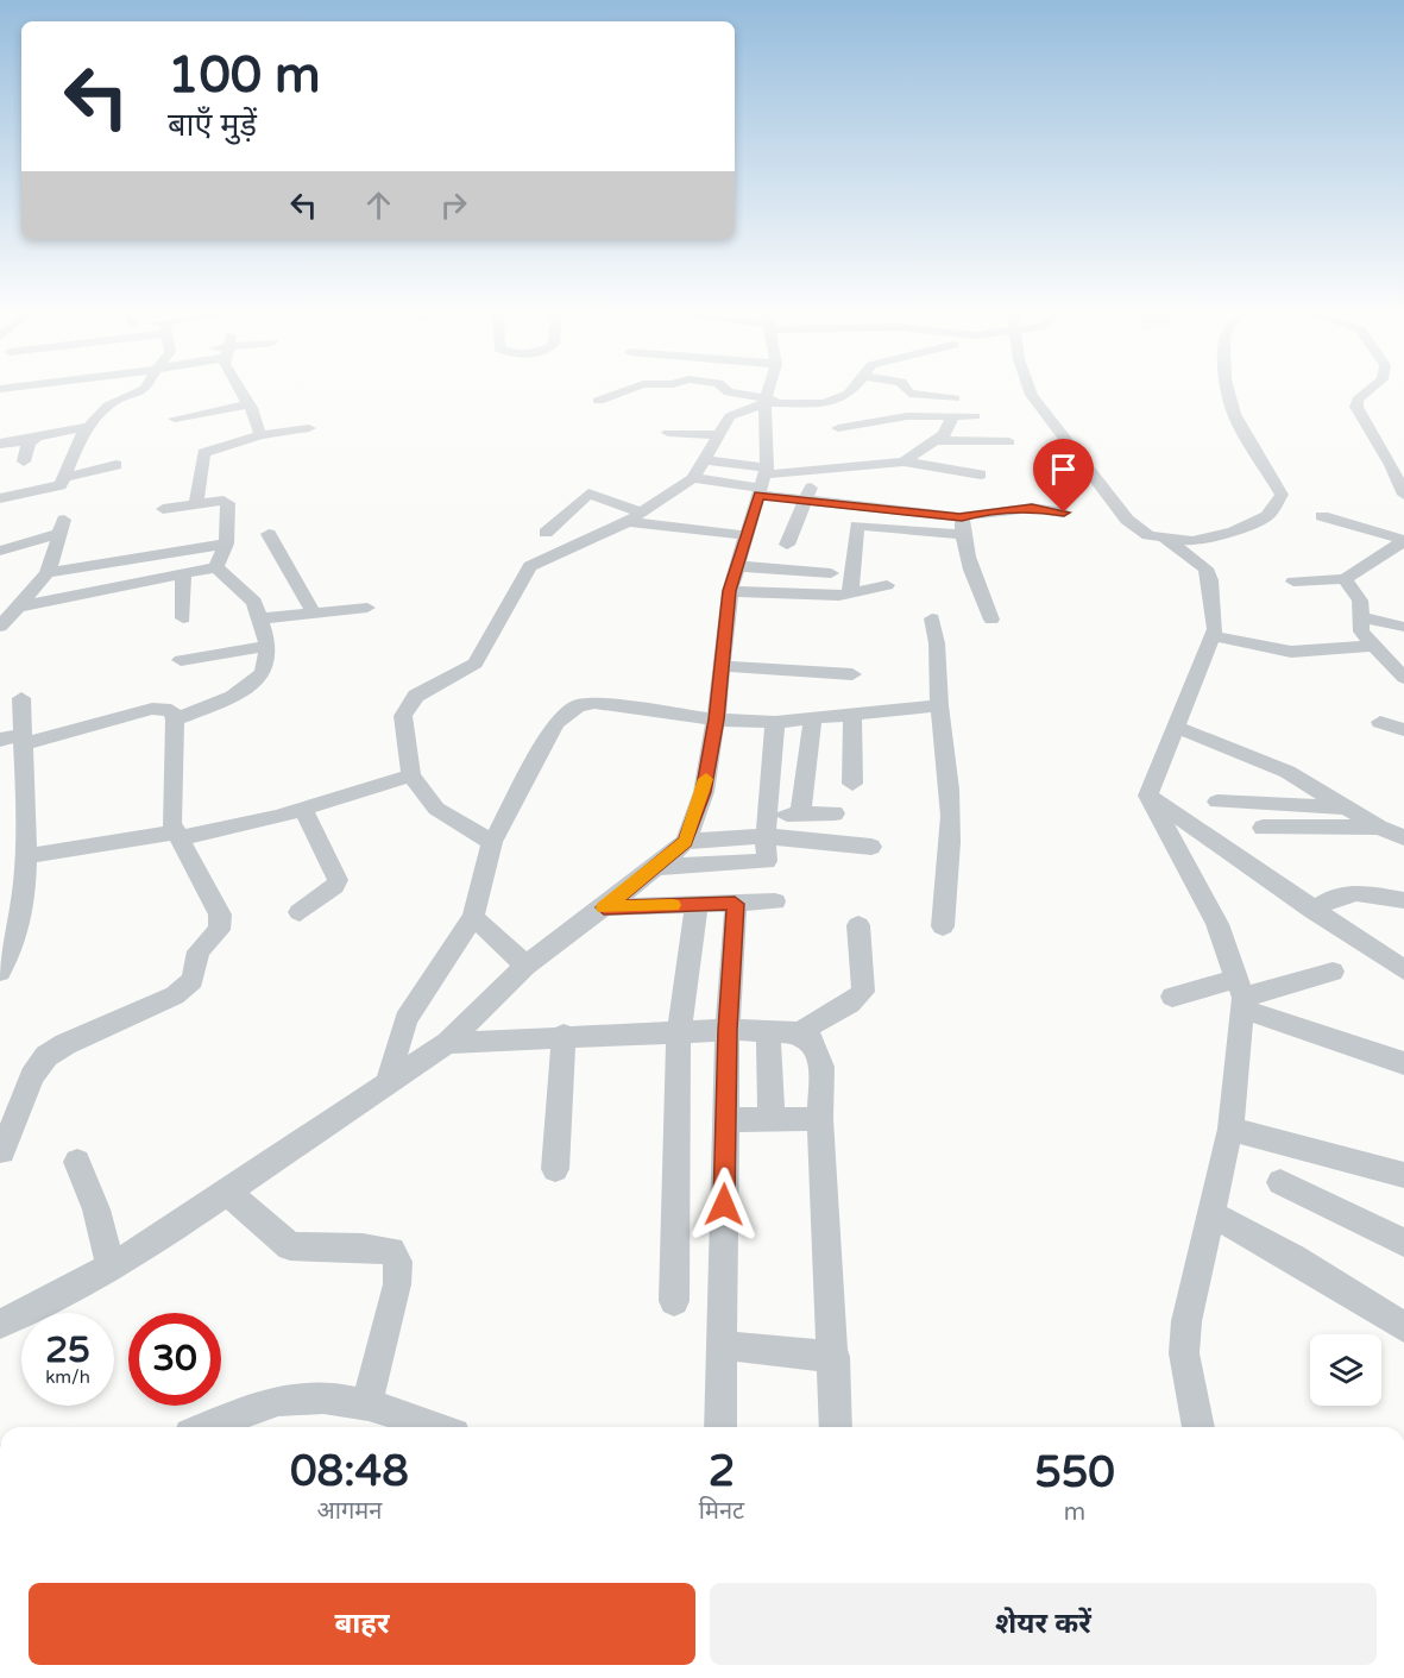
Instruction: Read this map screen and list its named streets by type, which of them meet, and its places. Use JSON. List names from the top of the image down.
{
  "page": {
    "turn": ["100 m", "बाएँ मुड़ें"],
    "speed": "25 km/h",
    "limit": "30",
    "eta": [
      "08:48",
      "आगमन",
      "2",
      "मिनट",
      "550",
      "m"
    ],
    "buttons": ["बाहर", "शेयर करें"]
  }
}
